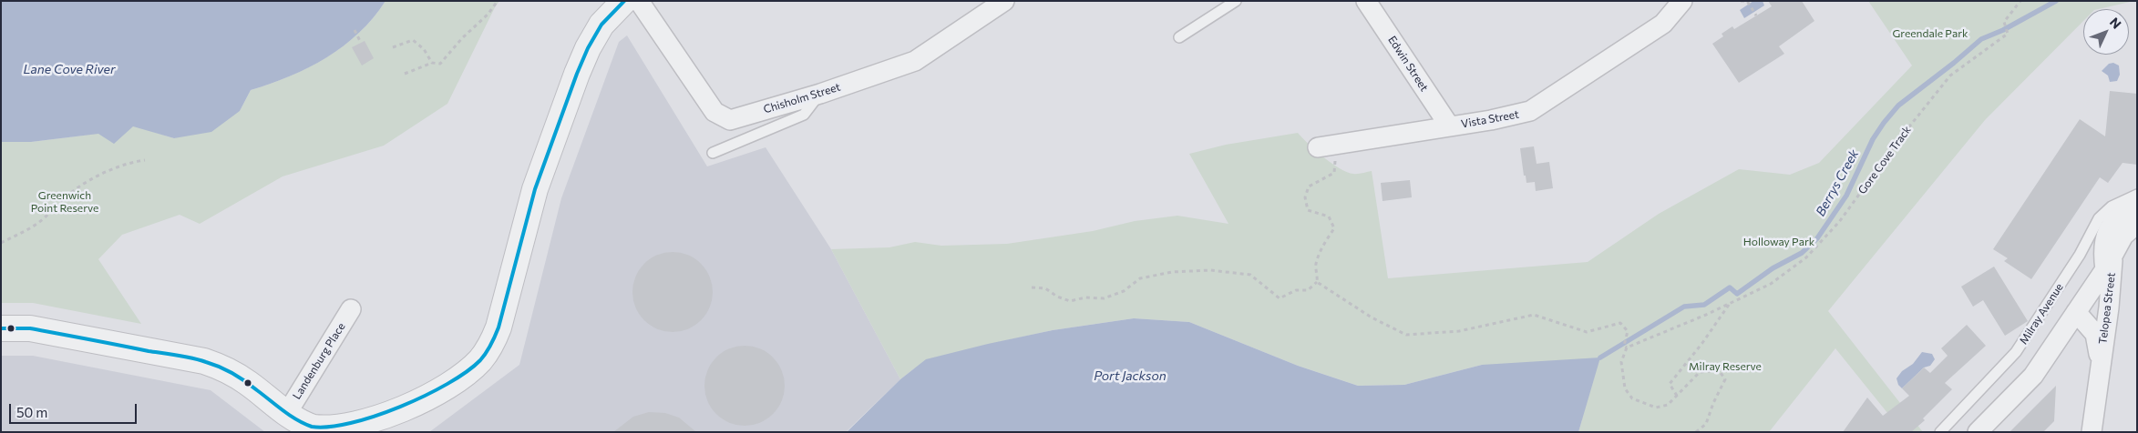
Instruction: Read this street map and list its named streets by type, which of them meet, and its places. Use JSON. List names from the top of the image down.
{
  "streets": {
    "street": [
      "Edwin Street",
      "Chisholm Street",
      "Vista Street",
      "Telopea Street",
      "Landenburg Place"
    ],
    "lane": ["Milray Avenue"],
    "path": ["Gore Cove Track"]
  },
  "crossings": [
    ["Edwin Street", "Vista Street"]
  ],
  "water": ["Lane Cove River", "Berrys Creek", "Port Jackson"],
  "parks": [
    "Greendale Park",
    "Greenwich Point Reserve",
    "Holloway Park",
    "Milray Reserve"
  ],
  "scale_bar": "50 m",
  "north": "top right"
}
